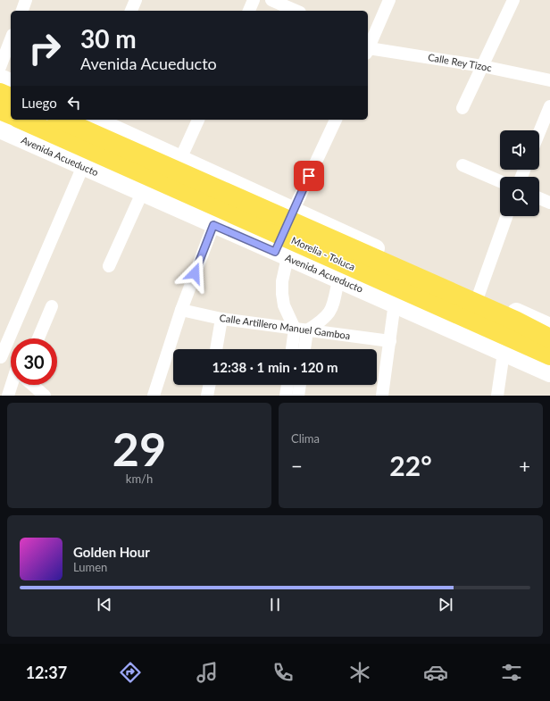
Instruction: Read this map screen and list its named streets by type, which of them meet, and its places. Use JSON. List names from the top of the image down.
{
  "streets": {
    "main road": ["Morelia - Toluca"],
    "street": ["Calle Rey Tizoc", "Avenida Acueducto", "Calle Artillero Manuel Gamboa"]
  },
  "crossings": [
    ["Avenida Acueducto", "Morelia - Toluca"]
  ],
  "page": {
    "turn": ["30 m", "Avenida Acueducto"],
    "then": "Luego",
    "limit": "30",
    "trip": "12:38 · 1 min · 120 m",
    "tile": [
      ["29", "km/h"],
      "Clima"
    ],
    "heat": ["−", "22°", "+"],
    "song": ["Golden Hour", "Lumen"],
    "tabs": "12:37"
  }
}
